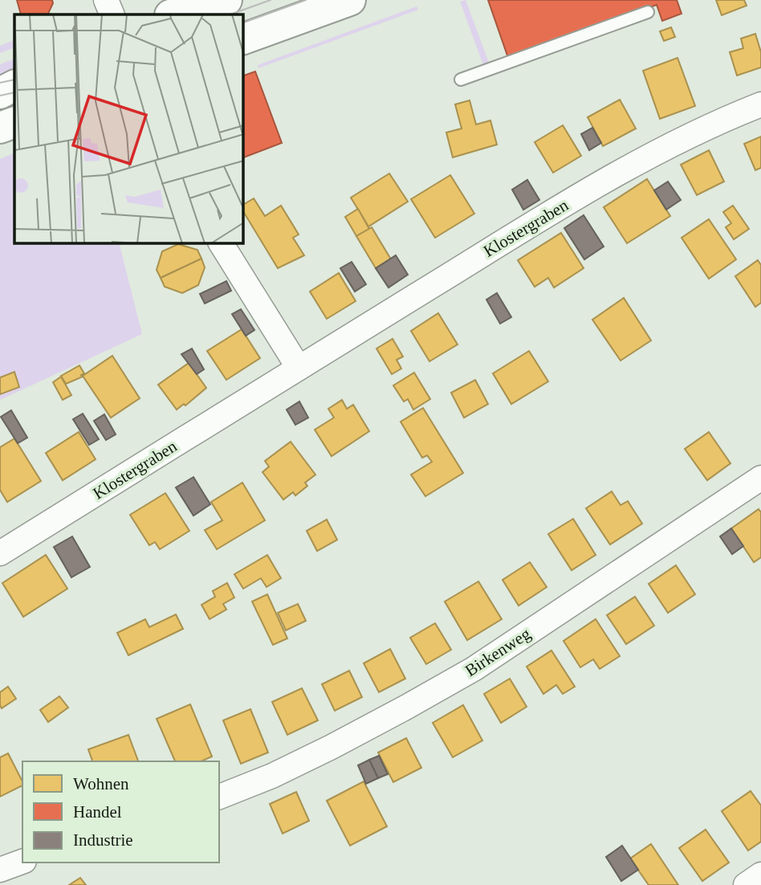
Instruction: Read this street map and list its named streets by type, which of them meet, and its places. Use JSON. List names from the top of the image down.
{
  "streets": {
    "street": ["Klostergraben", "Birkenweg"]
  },
  "legend": ["Wohnen", "Handel", "Industrie"]
}
